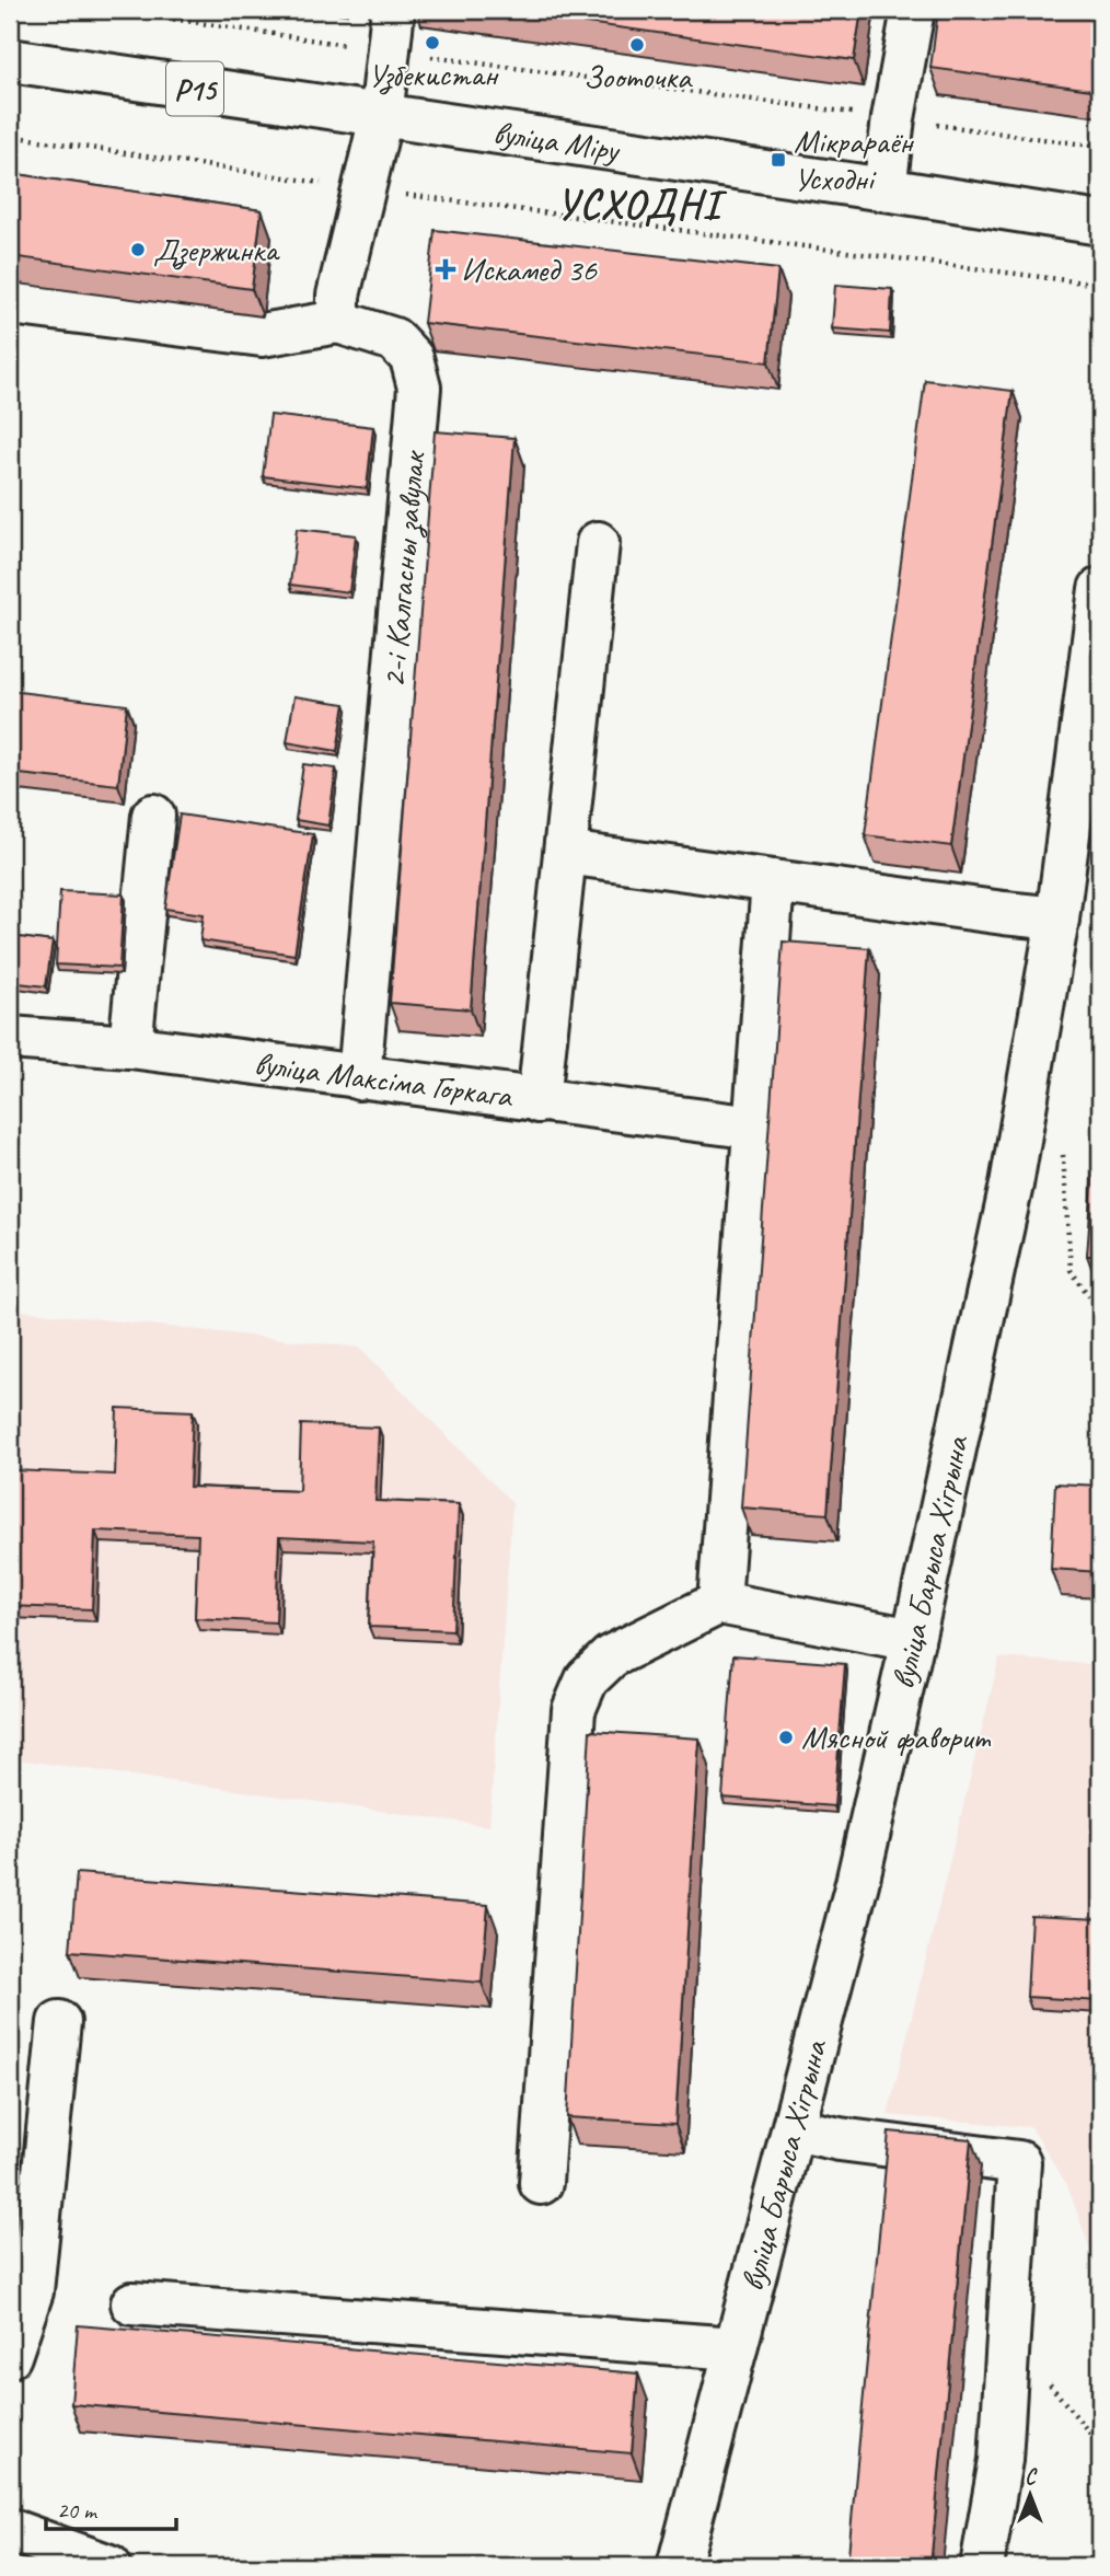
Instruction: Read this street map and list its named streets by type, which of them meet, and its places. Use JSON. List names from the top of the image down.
{
  "streets": {
    "street": [
      "Р15",
      "вуліца Міру",
      "2-і Калгасны завулак",
      "вуліца Максіма Горкага",
      "вуліца Барыса Хігрына"
    ]
  },
  "crossings": [
    ["2-і Калгасны завулак", "вуліца Максіма Горкага"]
  ],
  "districts": ["УСХОДНІ"],
  "places": {
    "other": [
      "Узбекистан",
      "Зооточка",
      "Дзержинка",
      "Мясной фаворит"
    ],
    "transit": ["Мікрараён Усходні"],
    "health": ["Искамед 36"]
  },
  "scale_bar": "20 m",
  "north": "top"
}
